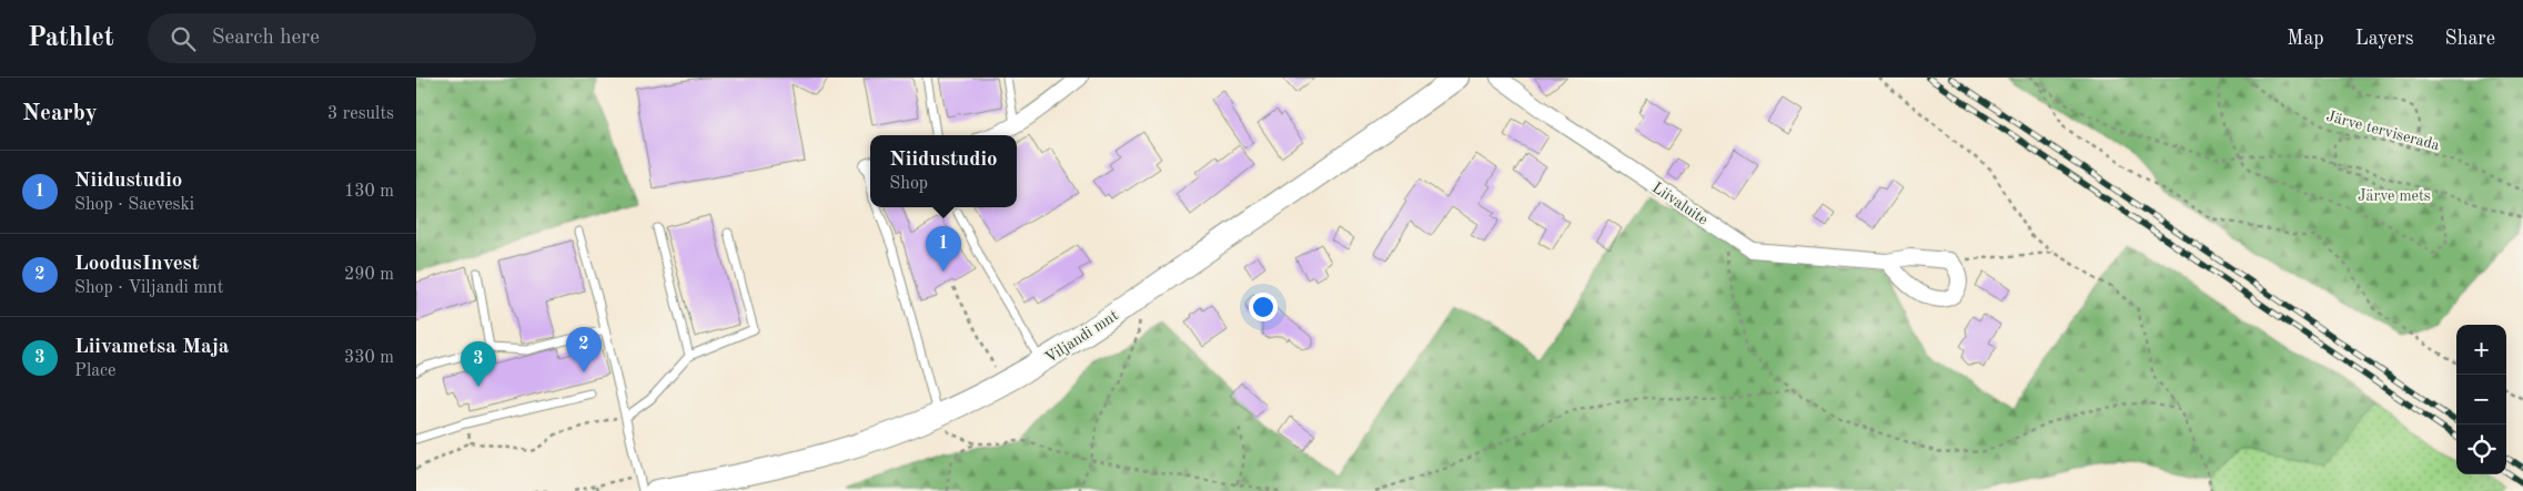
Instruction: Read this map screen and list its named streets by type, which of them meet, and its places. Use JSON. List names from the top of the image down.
{
  "streets": {
    "main road": ["Viljandi mnt"],
    "street": ["Liivaluite"],
    "path": ["Järve terviserada"]
  },
  "parks": ["Järve mets"],
  "page": {
    "header": "Pathlet",
    "search": "Search here",
    "nav": ["Map", "Layers", "Share"],
    "heading": ["Nearby", "3 results"],
    "popup": ["Niidustudio", "Shop"],
    "list": [
      {
        "mark": "1",
        "name": "Niidustudio",
        "note": "Shop · Saeveski",
        "value": "130 m"
      },
      {
        "mark": "2",
        "name": "LoodusInvest",
        "note": "Shop · Viljandi mnt",
        "value": "290 m"
      },
      {
        "mark": "3",
        "name": "Liivametsa Maja",
        "note": "Place",
        "value": "330 m"
      }
    ],
    "pins": ["1", "2", "3"],
    "map_buttons": ["+", "−"]
  }
}
